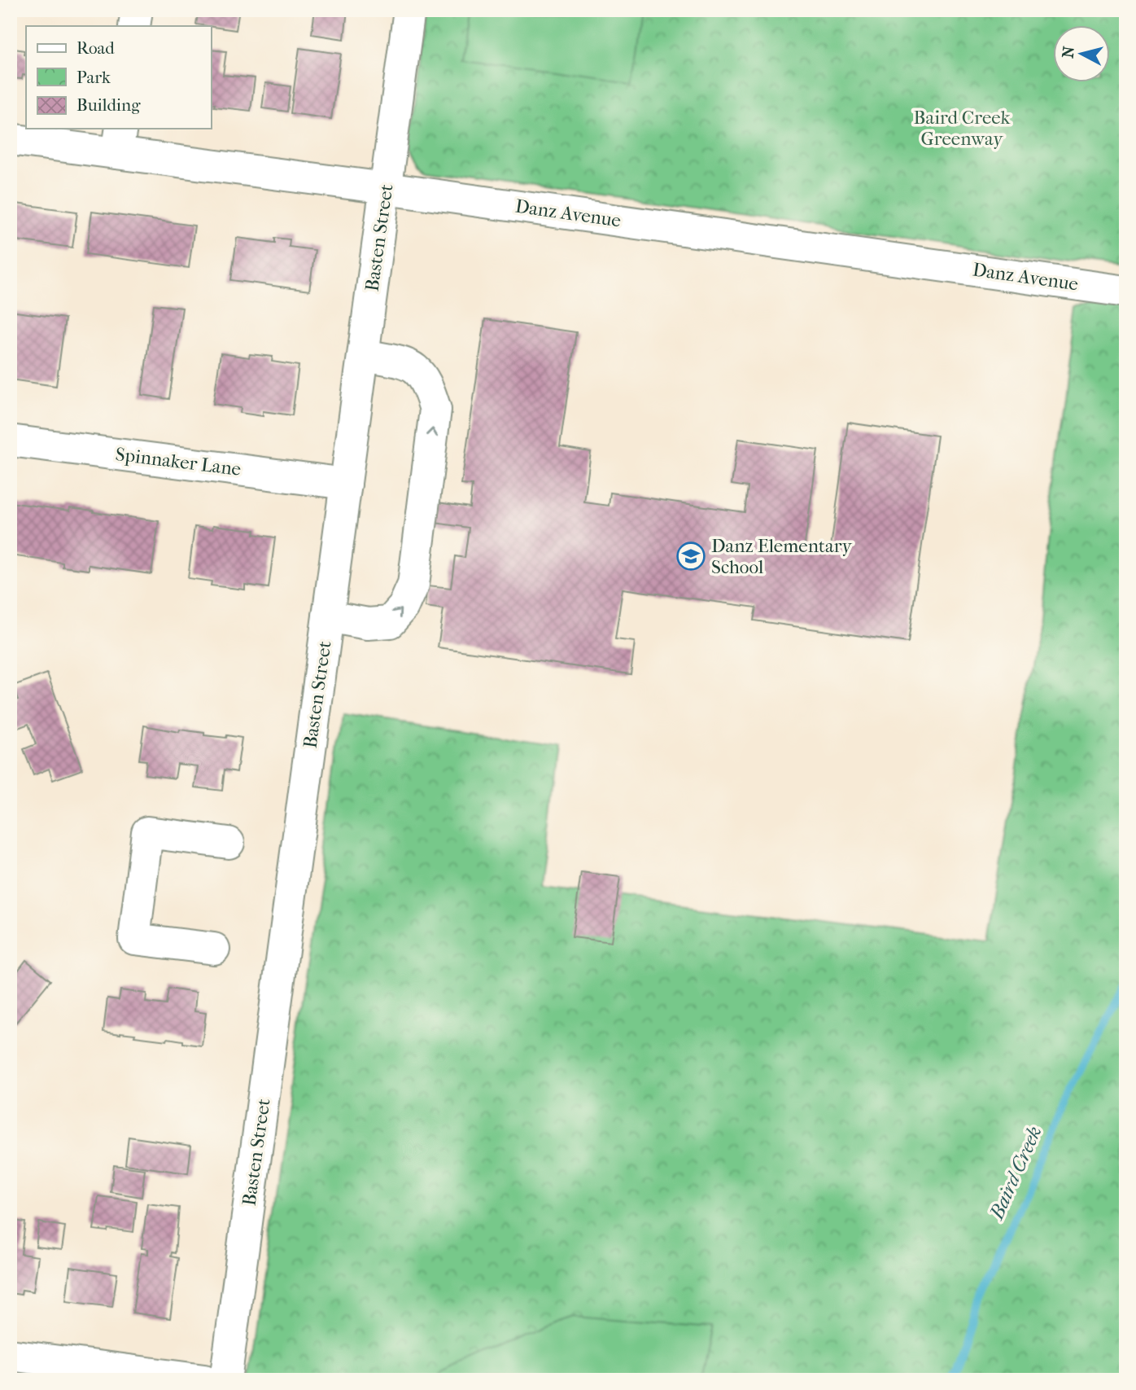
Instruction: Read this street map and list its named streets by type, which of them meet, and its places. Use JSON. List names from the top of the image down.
{
  "streets": {
    "street": ["Danz Avenue", "Basten Street", "Spinnaker Lane"]
  },
  "crossings": [
    ["Danz Avenue", "Basten Street"],
    ["Basten Street", "Spinnaker Lane"]
  ],
  "water": ["Baird Creek"],
  "parks": ["Baird Creek Greenway"],
  "places": {
    "school or university": ["Danz Elementary School"]
  },
  "legend": ["Road", "Park", "Building"],
  "north": "left"
}
